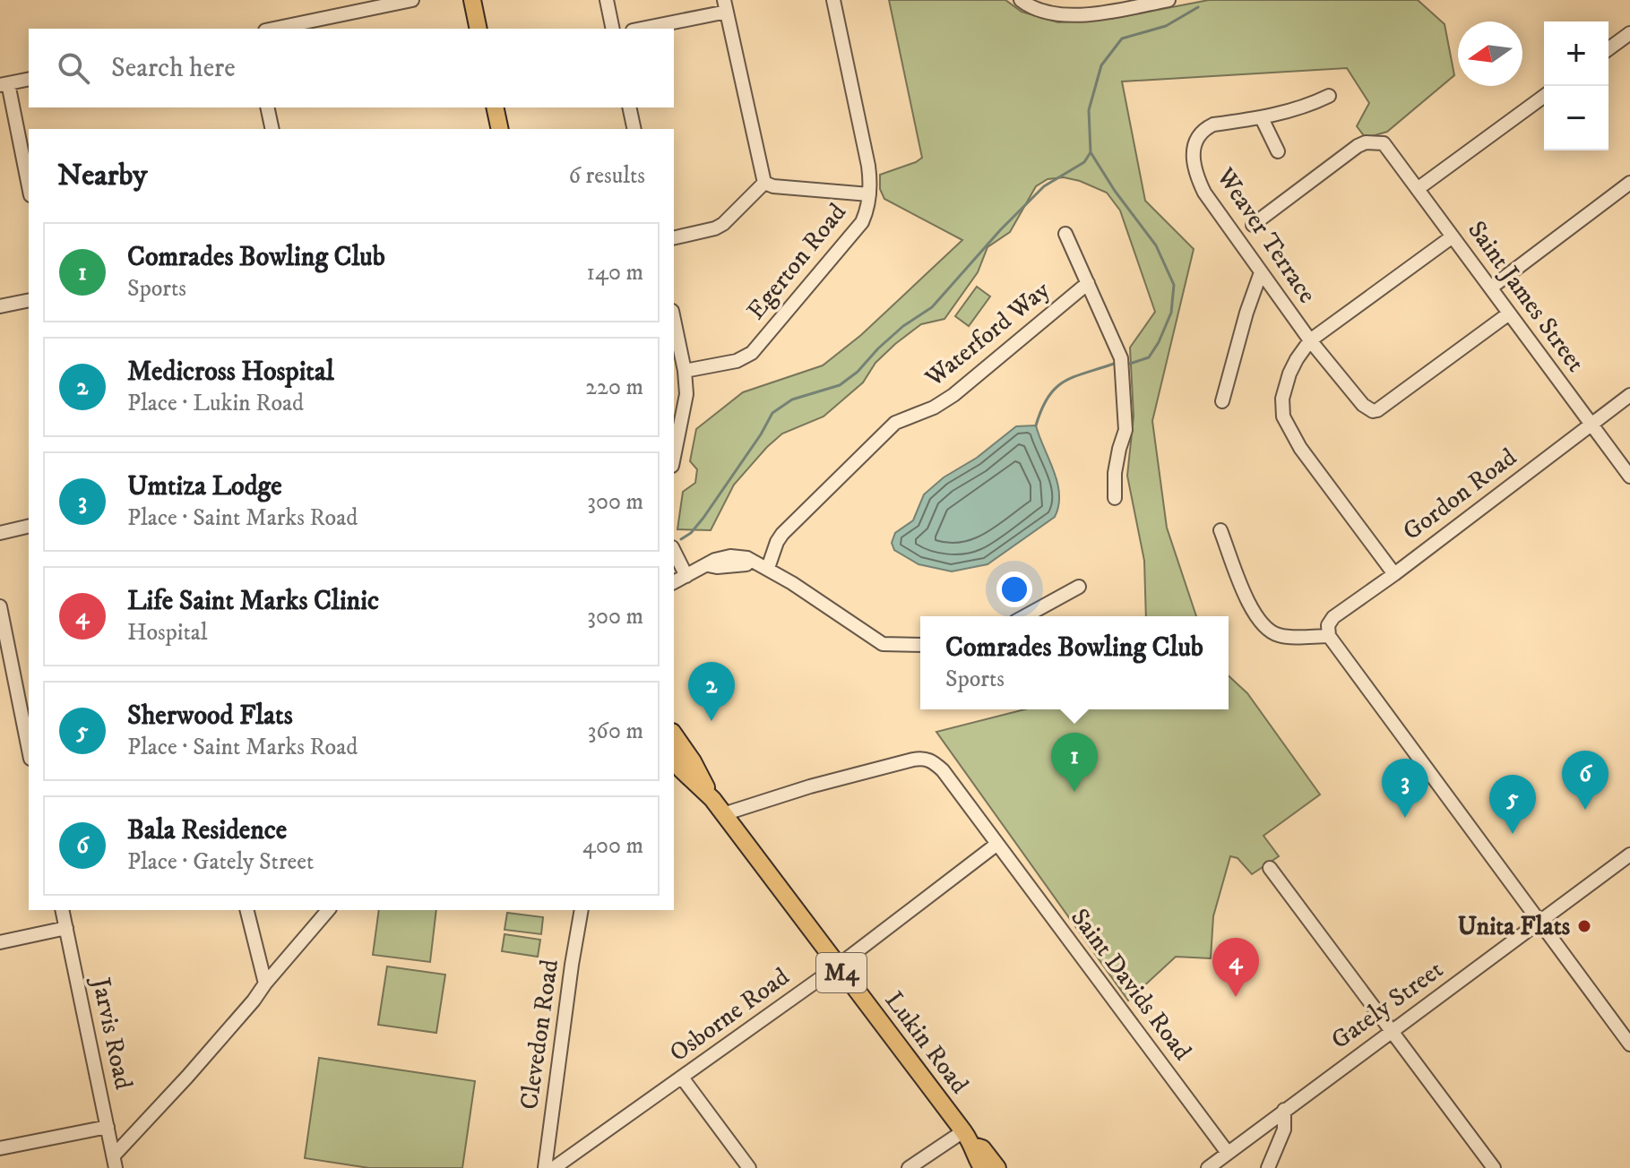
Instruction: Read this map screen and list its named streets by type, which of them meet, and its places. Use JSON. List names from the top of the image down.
{
  "streets": {
    "main road": ["M4", "Lukin Road"],
    "street": [
      "Weaver Terrace",
      "Egerton Road",
      "Saint James Street",
      "Waterford Way",
      "Gordon Road",
      "Saint Davids Road",
      "Gately Street",
      "Osborne Road",
      "Jarvis Road",
      "Clevedon Road"
    ]
  },
  "crossings": [
    ["Weaver Terrace", "Saint James Street"],
    ["Saint James Street", "Gordon Road"],
    ["Saint Davids Road", "Gately Street"],
    ["Saint Davids Road", "Osborne Road"],
    ["Saint Davids Road", "Lukin Road"],
    ["Osborne Road", "Lukin Road"]
  ],
  "places": ["Unita Flats"],
  "north": "left",
  "page": {
    "map_buttons": ["+", "−"],
    "search": "Search here",
    "heading": ["Nearby", "6 results"],
    "list": [
      {
        "mark": "1",
        "name": "Comrades Bowling Club",
        "note": "Sports",
        "value": "140 m"
      },
      {
        "mark": "2",
        "name": "Medicross Hospital",
        "note": "Place · Lukin Road",
        "value": "220 m"
      },
      {
        "mark": "3",
        "name": "Umtiza Lodge",
        "note": "Place · Saint Marks Road",
        "value": "300 m"
      },
      {
        "mark": "4",
        "name": "Life Saint Marks Clinic",
        "note": "Hospital",
        "value": "300 m"
      },
      {
        "mark": "5",
        "name": "Sherwood Flats",
        "note": "Place · Saint Marks Road",
        "value": "360 m"
      },
      {
        "mark": "6",
        "name": "Bala Residence",
        "note": "Place · Gately Street",
        "value": "400 m"
      }
    ],
    "popup": ["Comrades Bowling Club", "Sports"],
    "pins": [
      "2",
      "1",
      "6",
      "3",
      "5",
      "4"
    ]
  }
}
